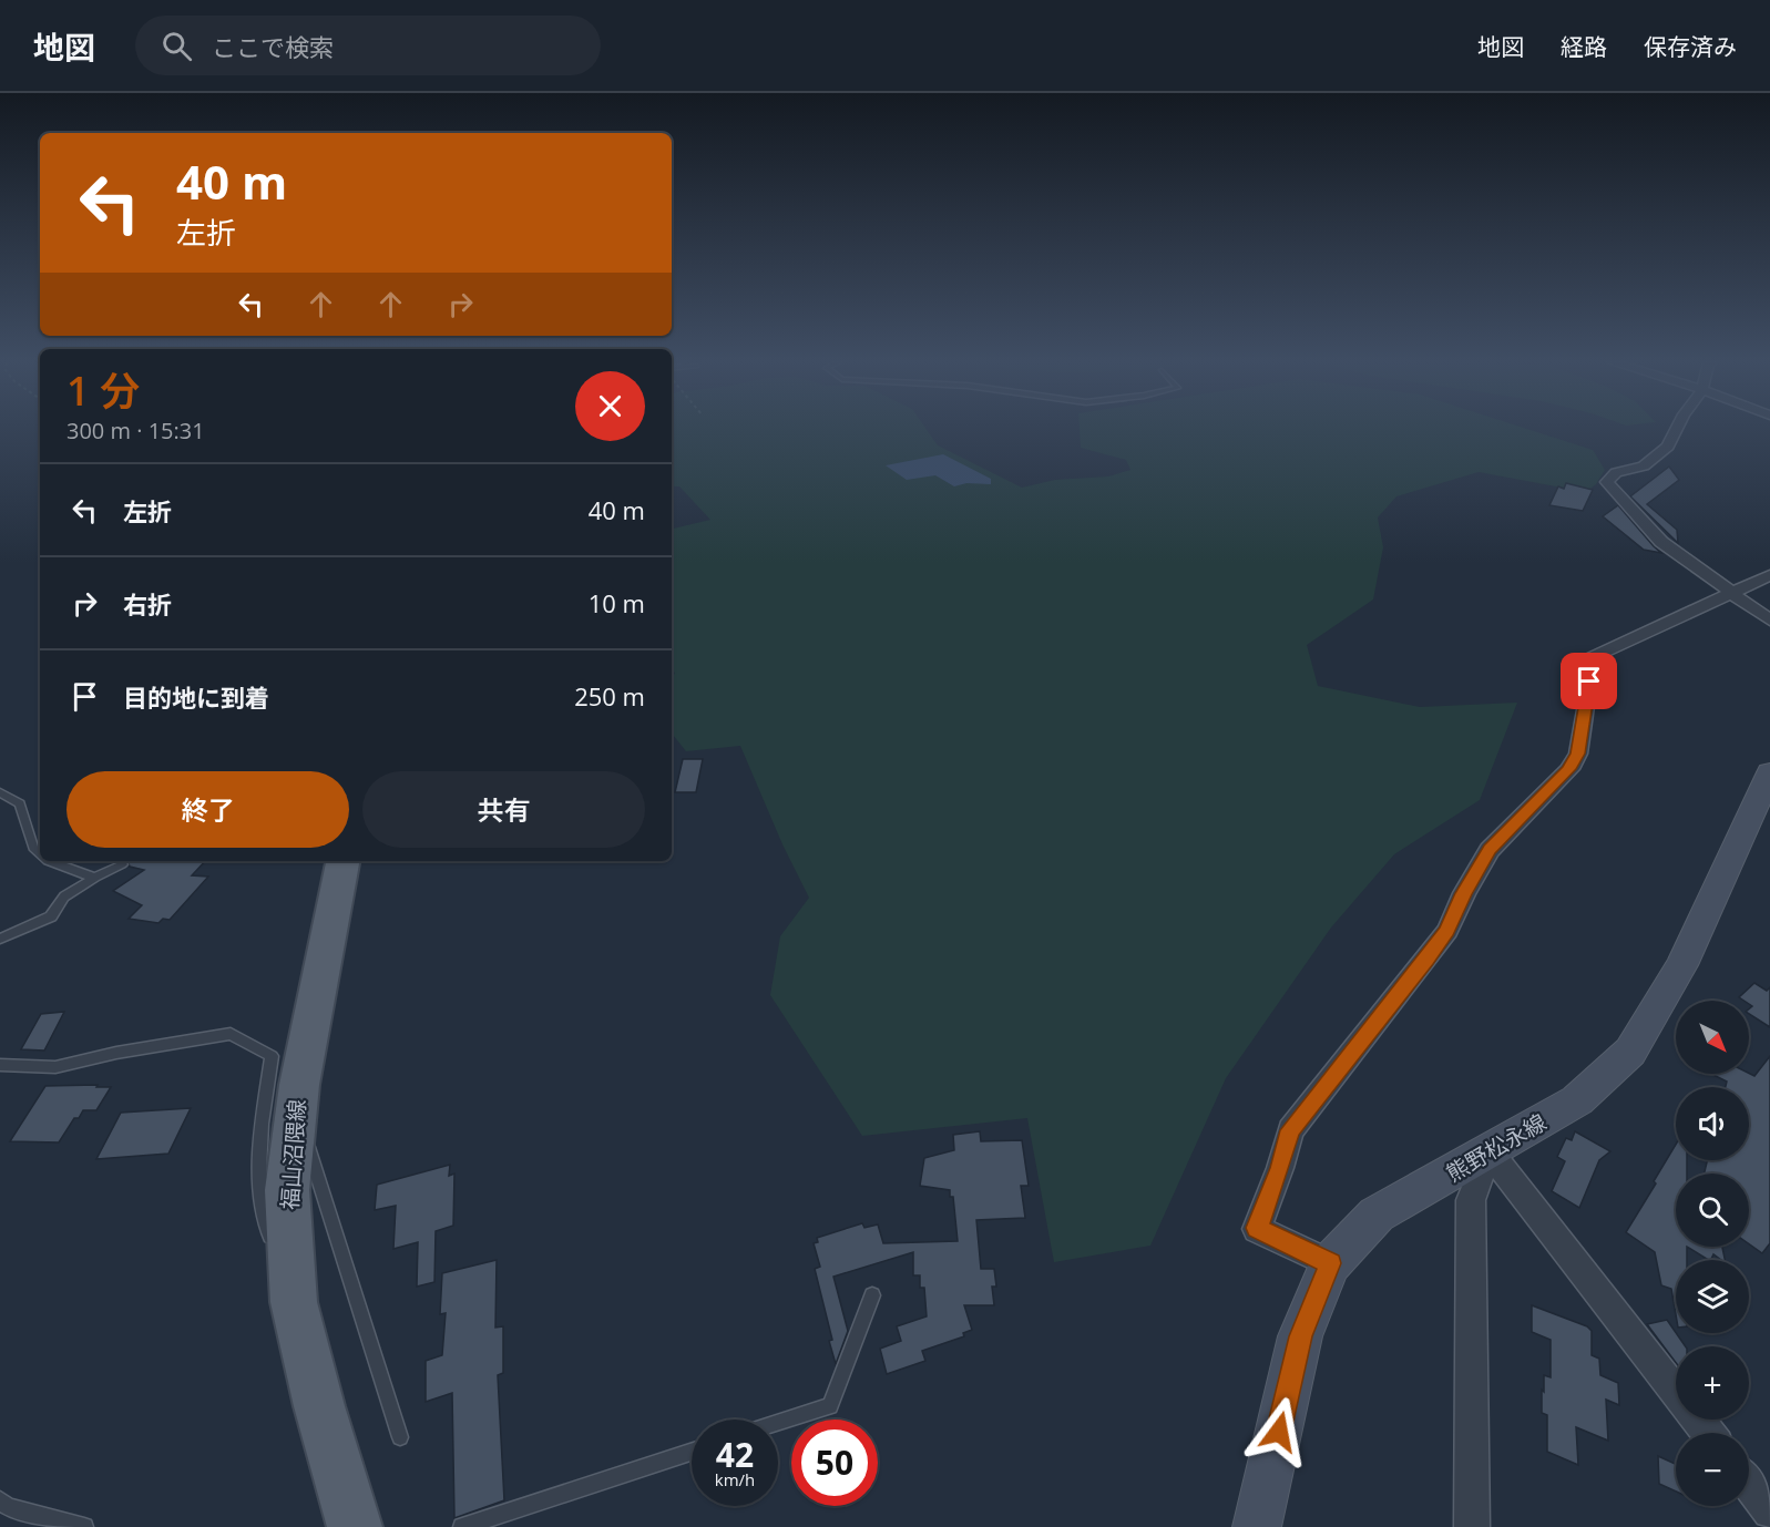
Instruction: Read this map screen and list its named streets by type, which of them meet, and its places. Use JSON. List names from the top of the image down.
{
  "streets": {
    "main road": ["熊野松永線", "福山沼隈線"]
  },
  "north": "bottom right",
  "page": {
    "header": "地図",
    "search": "ここで検索",
    "nav": ["地図", "経路", "保存済み"],
    "turn": ["40 m", "左折"],
    "heading": ["1 分", "300 m · 15:31"],
    "list": [
      {
        "name": "左折",
        "value": "40 m"
      },
      {
        "name": "右折",
        "value": "10 m"
      },
      {
        "name": "目的地に到着",
        "value": "250 m"
      }
    ],
    "buttons": ["終了", "共有"],
    "map_buttons": ["+", "−"],
    "speed": "42 km/h",
    "limit": "50"
  }
}
